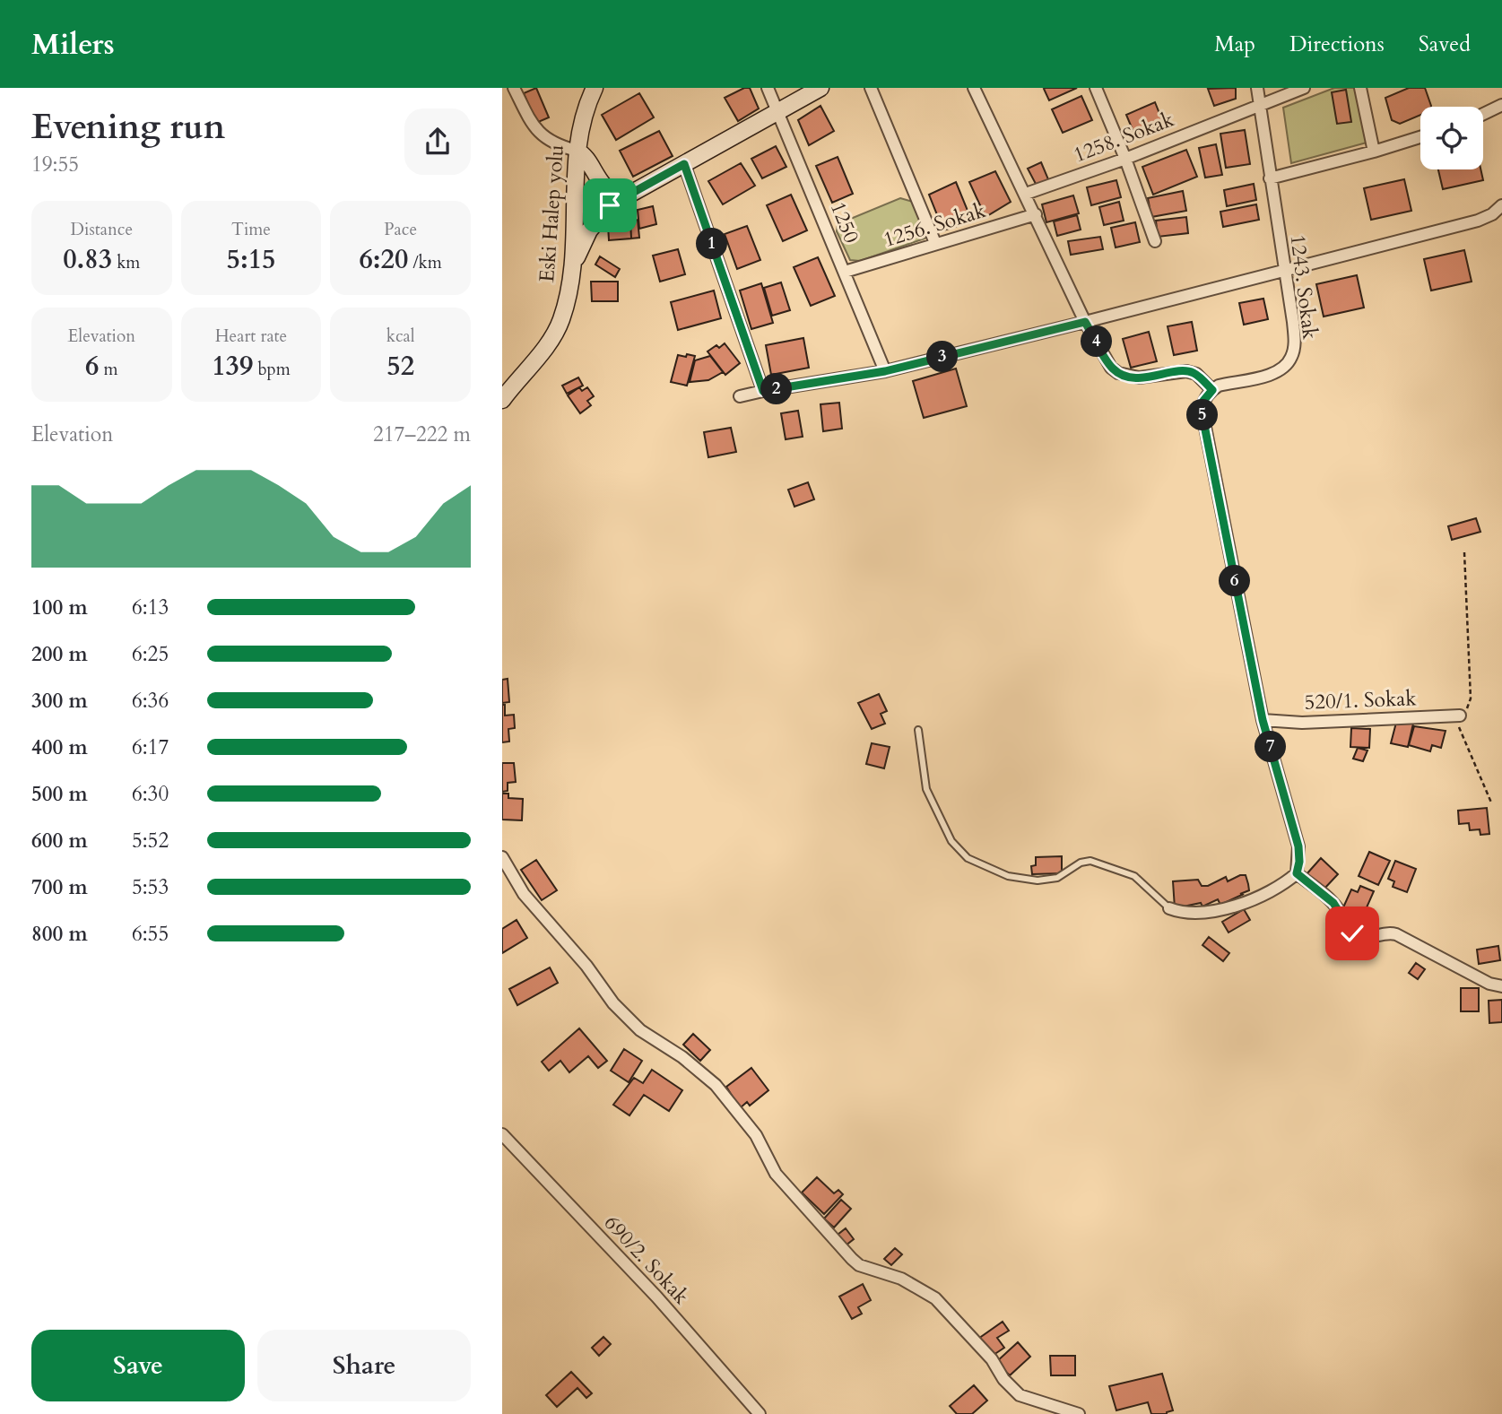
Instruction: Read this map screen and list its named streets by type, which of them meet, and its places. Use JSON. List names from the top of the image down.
{
  "streets": {
    "street": [
      "1258. Sokak",
      "Eski Halep yolu",
      "1250",
      "1256. Sokak",
      "1243. Sokak",
      "520/1. Sokak",
      "690/2. Sokak"
    ]
  },
  "crossings": [
    ["1258. Sokak", "1243. Sokak"],
    ["1250", "1256. Sokak"]
  ],
  "page": {
    "header": "Milers",
    "nav": ["Map", "Directions", "Saved"],
    "heading": ["Evening run", "19:55"],
    "stats": [
      ["Distance", "0.83 km"],
      ["Time", "5:15"],
      ["Pace", "6:20 /km"],
      ["Elevation", "6 m"],
      ["Heart rate", "139 bpm"],
      ["kcal", "52"]
    ],
    "pins": [
      "1",
      "4",
      "3",
      "2",
      "5",
      "6",
      "7"
    ],
    "chart": ["Elevation", "217–222 m"],
    "list": [
      {
        "name": "100 m",
        "note": "6:13"
      },
      {
        "name": "200 m",
        "note": "6:25"
      },
      {
        "name": "300 m",
        "note": "6:36"
      },
      {
        "name": "400 m",
        "note": "6:17"
      },
      {
        "name": "500 m",
        "note": "6:30"
      },
      {
        "name": "600 m",
        "note": "5:52"
      },
      {
        "name": "700 m",
        "note": "5:53"
      },
      {
        "name": "800 m",
        "note": "6:55"
      }
    ],
    "buttons": ["Save", "Share"]
  }
}
